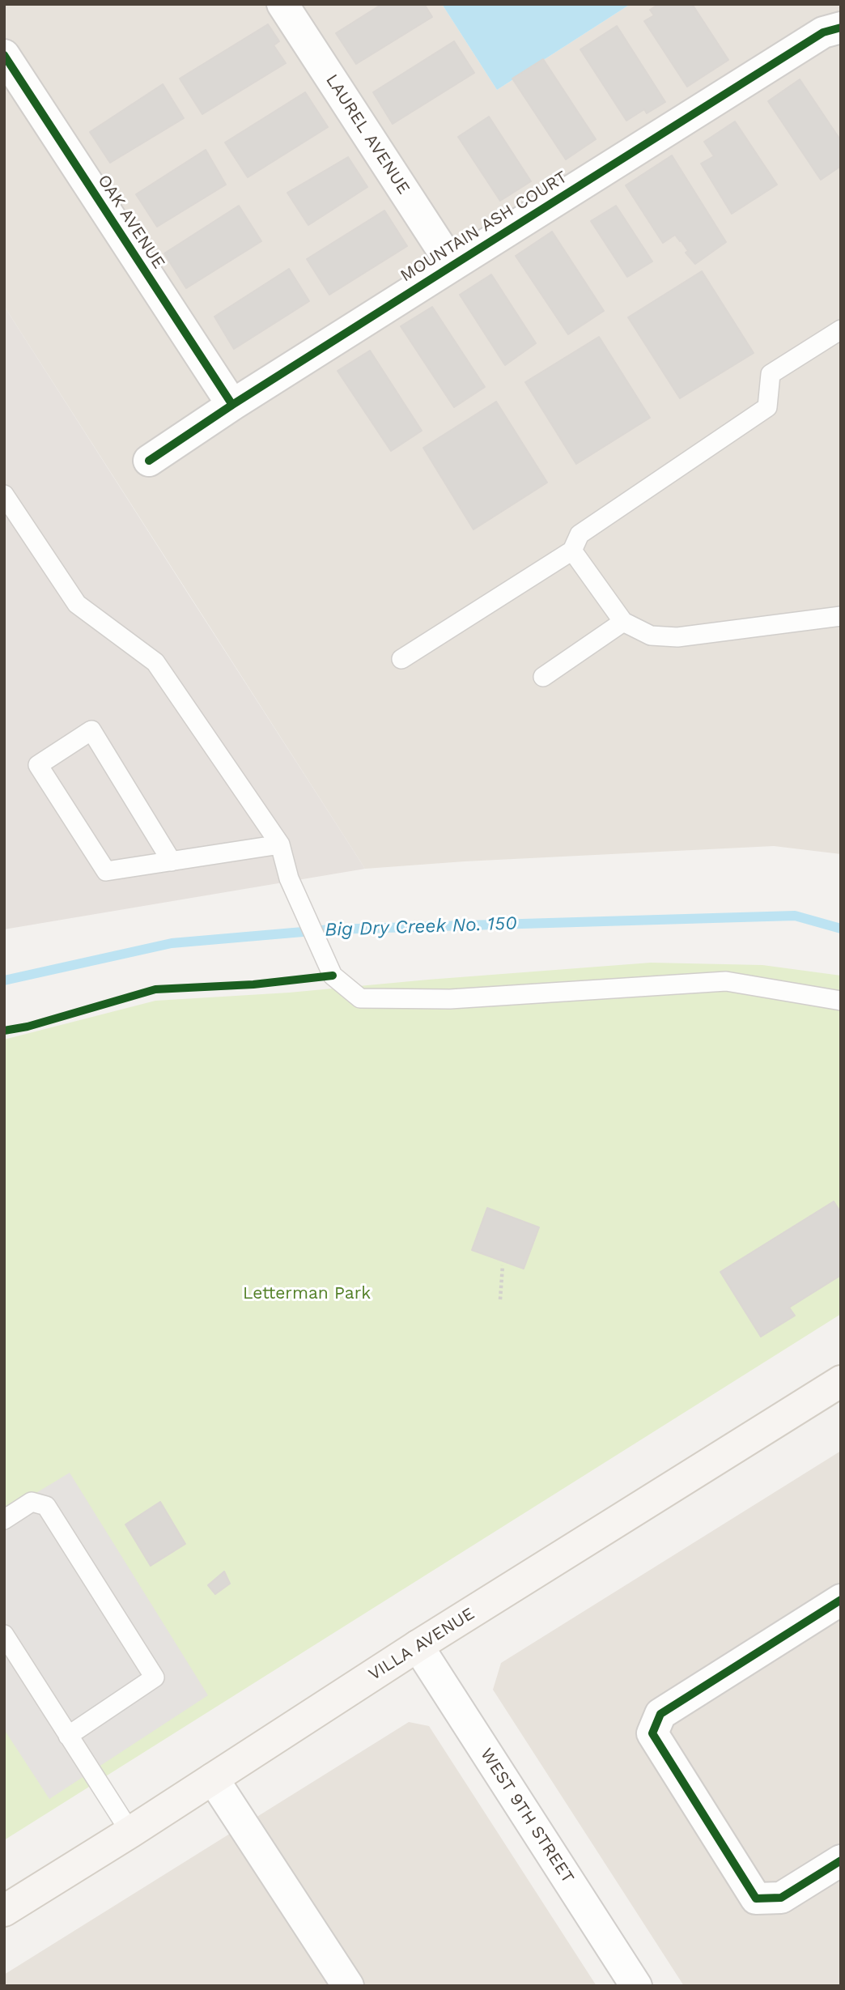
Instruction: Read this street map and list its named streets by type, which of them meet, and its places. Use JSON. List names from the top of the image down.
{
  "streets": {
    "main road": ["VILLA AVENUE"],
    "street": [
      "LAUREL AVENUE",
      "OAK AVENUE",
      "MOUNTAIN ASH COURT",
      "WEST 9TH STREET"
    ]
  },
  "crossings": [
    ["LAUREL AVENUE", "MOUNTAIN ASH COURT"],
    ["OAK AVENUE", "MOUNTAIN ASH COURT"],
    ["VILLA AVENUE", "WEST 9TH STREET"]
  ],
  "water": ["Big Dry Creek No. 150"],
  "parks": ["Letterman Park"]
}
